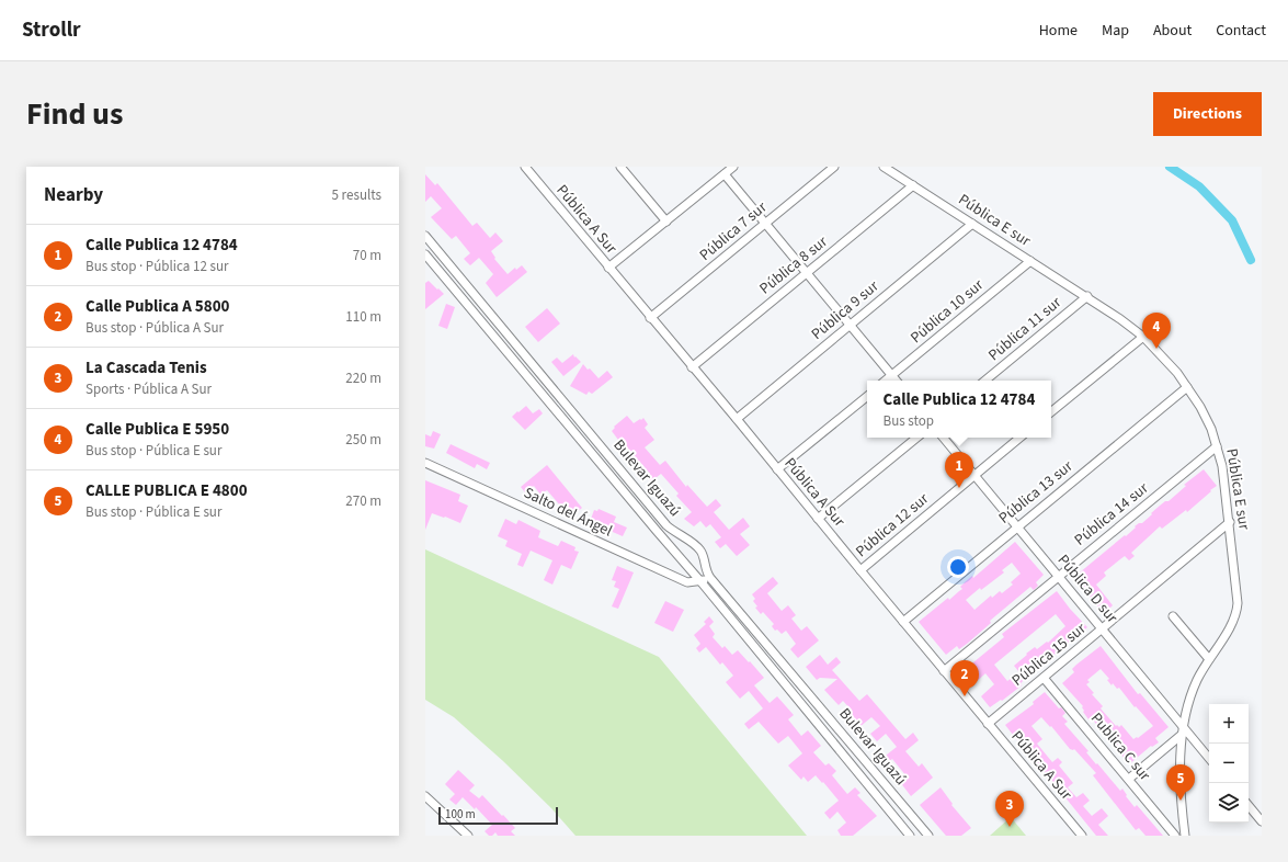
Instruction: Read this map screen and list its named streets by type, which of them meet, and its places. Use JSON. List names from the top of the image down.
{
  "streets": {
    "street": [
      "Pública A Sur",
      "Pública E sur",
      "Pública 7 sur",
      "Pública 8 sur",
      "Pública 9 sur",
      "Pública 10 sur",
      "Pública 11 sur",
      "Bulevar Iguazú",
      "Pública 13 sur",
      "Salto del Ángel",
      "Pública 14 sur",
      "Pública 12 sur",
      "Pública D sur",
      "Pública 15 sur",
      "Publica C sur"
    ]
  },
  "crossings": [
    ["Pública A Sur", "Pública 7 sur"],
    ["Pública A Sur", "Pública 8 sur"],
    ["Pública A Sur", "Pública 9 sur"],
    ["Pública A Sur", "Pública 13 sur"],
    ["Pública A Sur", "Pública 14 sur"],
    ["Pública A Sur", "Pública 12 sur"],
    ["Pública A Sur", "Pública 15 sur"],
    ["Pública E sur", "Pública 8 sur"],
    ["Pública E sur", "Pública 9 sur"],
    ["Pública E sur", "Pública 10 sur"],
    ["Pública E sur", "Pública 11 sur"],
    ["Pública E sur", "Pública 13 sur"],
    ["Pública E sur", "Pública 14 sur"],
    ["Pública E sur", "Pública D sur"],
    ["Pública E sur", "Pública 15 sur"],
    ["Bulevar Iguazú", "Salto del Ángel"],
    ["Pública 13 sur", "Pública D sur"],
    ["Pública 14 sur", "Pública D sur"],
    ["Pública 12 sur", "Pública D sur"],
    ["Pública D sur", "Pública 15 sur"],
    ["Pública 15 sur", "Publica C sur"]
  ],
  "scale_bar": "100 m",
  "page": {
    "header": "Strollr",
    "nav": [
      "Home",
      "Map",
      "About",
      "Contact"
    ],
    "title": "Find us",
    "buttons": "Directions",
    "heading": ["Nearby", "5 results"],
    "list": [
      {
        "mark": "1",
        "name": "Calle Publica 12 4784",
        "note": "Bus stop · Pública 12 sur",
        "value": "70 m"
      },
      {
        "mark": "2",
        "name": "Calle Publica A 5800",
        "note": "Bus stop · Pública A Sur",
        "value": "110 m"
      },
      {
        "mark": "3",
        "name": "La Cascada Tenis",
        "note": "Sports · Pública A Sur",
        "value": "220 m"
      },
      {
        "mark": "4",
        "name": "Calle Publica E 5950",
        "note": "Bus stop · Pública E sur",
        "value": "250 m"
      },
      {
        "mark": "5",
        "name": "CALLE PUBLICA E 4800",
        "note": "Bus stop · Pública E sur",
        "value": "270 m"
      }
    ],
    "pins": [
      "4",
      "1",
      "2",
      "5",
      "3"
    ],
    "popup": ["Calle Publica 12 4784", "Bus stop"],
    "map_buttons": ["+", "−"],
    "scale": "100 m"
  }
}
